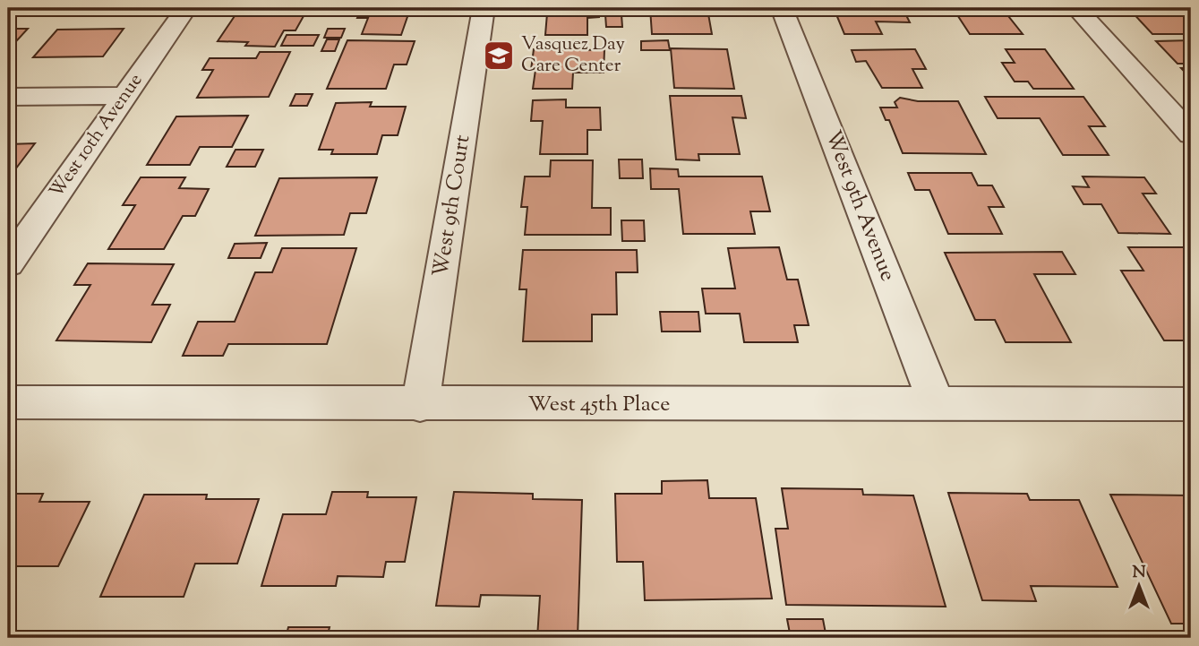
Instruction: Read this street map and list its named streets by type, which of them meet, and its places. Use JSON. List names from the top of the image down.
{
  "streets": {
    "street": [
      "West 10th Avenue",
      "West 9th Court",
      "West 9th Avenue",
      "West 45th Place"
    ]
  },
  "crossings": [
    ["West 9th Court", "West 45th Place"],
    ["West 9th Avenue", "West 45th Place"]
  ],
  "places": {
    "school or university": ["Vasquez Day Care Center"]
  },
  "north": "top"
}
